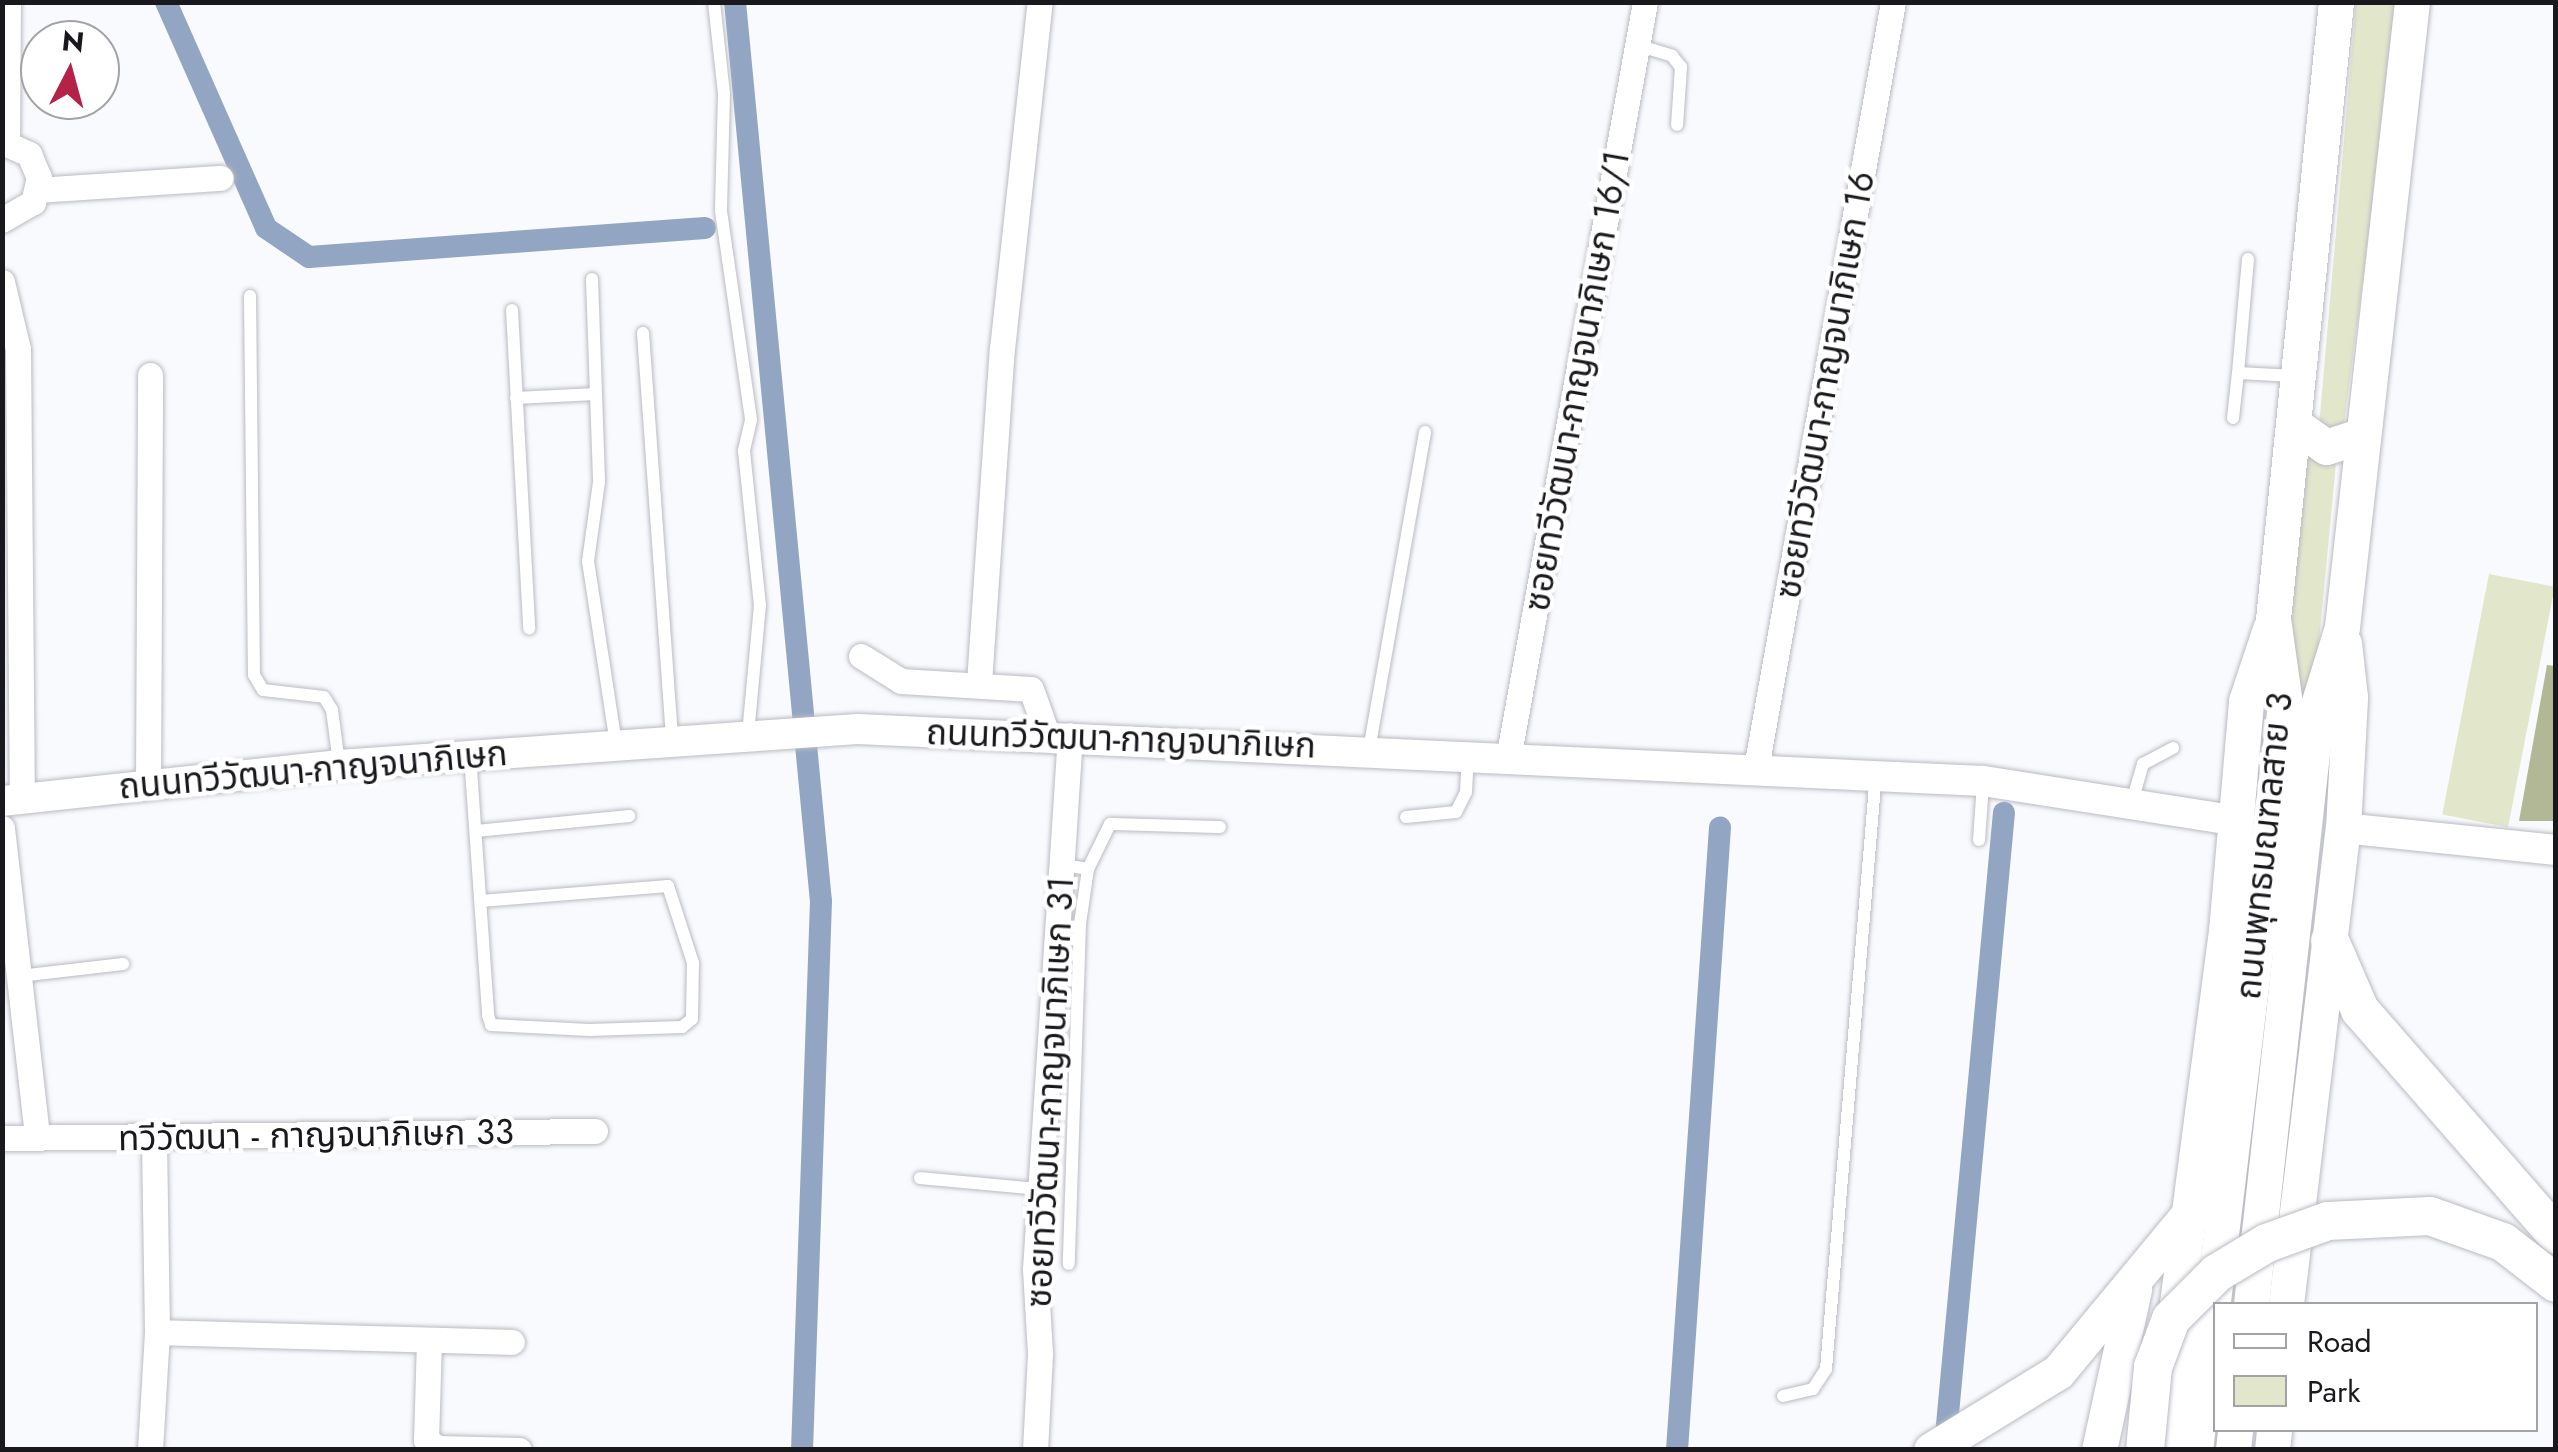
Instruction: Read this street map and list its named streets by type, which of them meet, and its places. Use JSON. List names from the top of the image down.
{
  "streets": {
    "main road": ["ถนนพุทธมณฑลสาย 3"],
    "street": [
      "ซอยทวีวัฒนา-กาญจนาภิเษก 16/1",
      "ซอยทวีวัฒนา-กาญจนาภิเษก 16",
      "ถนนทวีวัฒนา-กาญจนาภิเษก",
      "ซอยทวีวัฒนา-กาญจนาภิเษก 31",
      "ทวีวัฒนา - กาญจนาภิเษก 33"
    ]
  },
  "crossings": [
    ["ซอยทวีวัฒนา-กาญจนาภิเษก 16/1", "ถนนทวีวัฒนา-กาญจนาภิเษก"],
    ["ซอยทวีวัฒนา-กาญจนาภิเษก 16", "ถนนทวีวัฒนา-กาญจนาภิเษก"],
    ["ถนนทวีวัฒนา-กาญจนาภิเษก", "ซอยทวีวัฒนา-กาญจนาภิเษก 31"]
  ],
  "legend": ["Road", "Park"],
  "north": "top"
}
